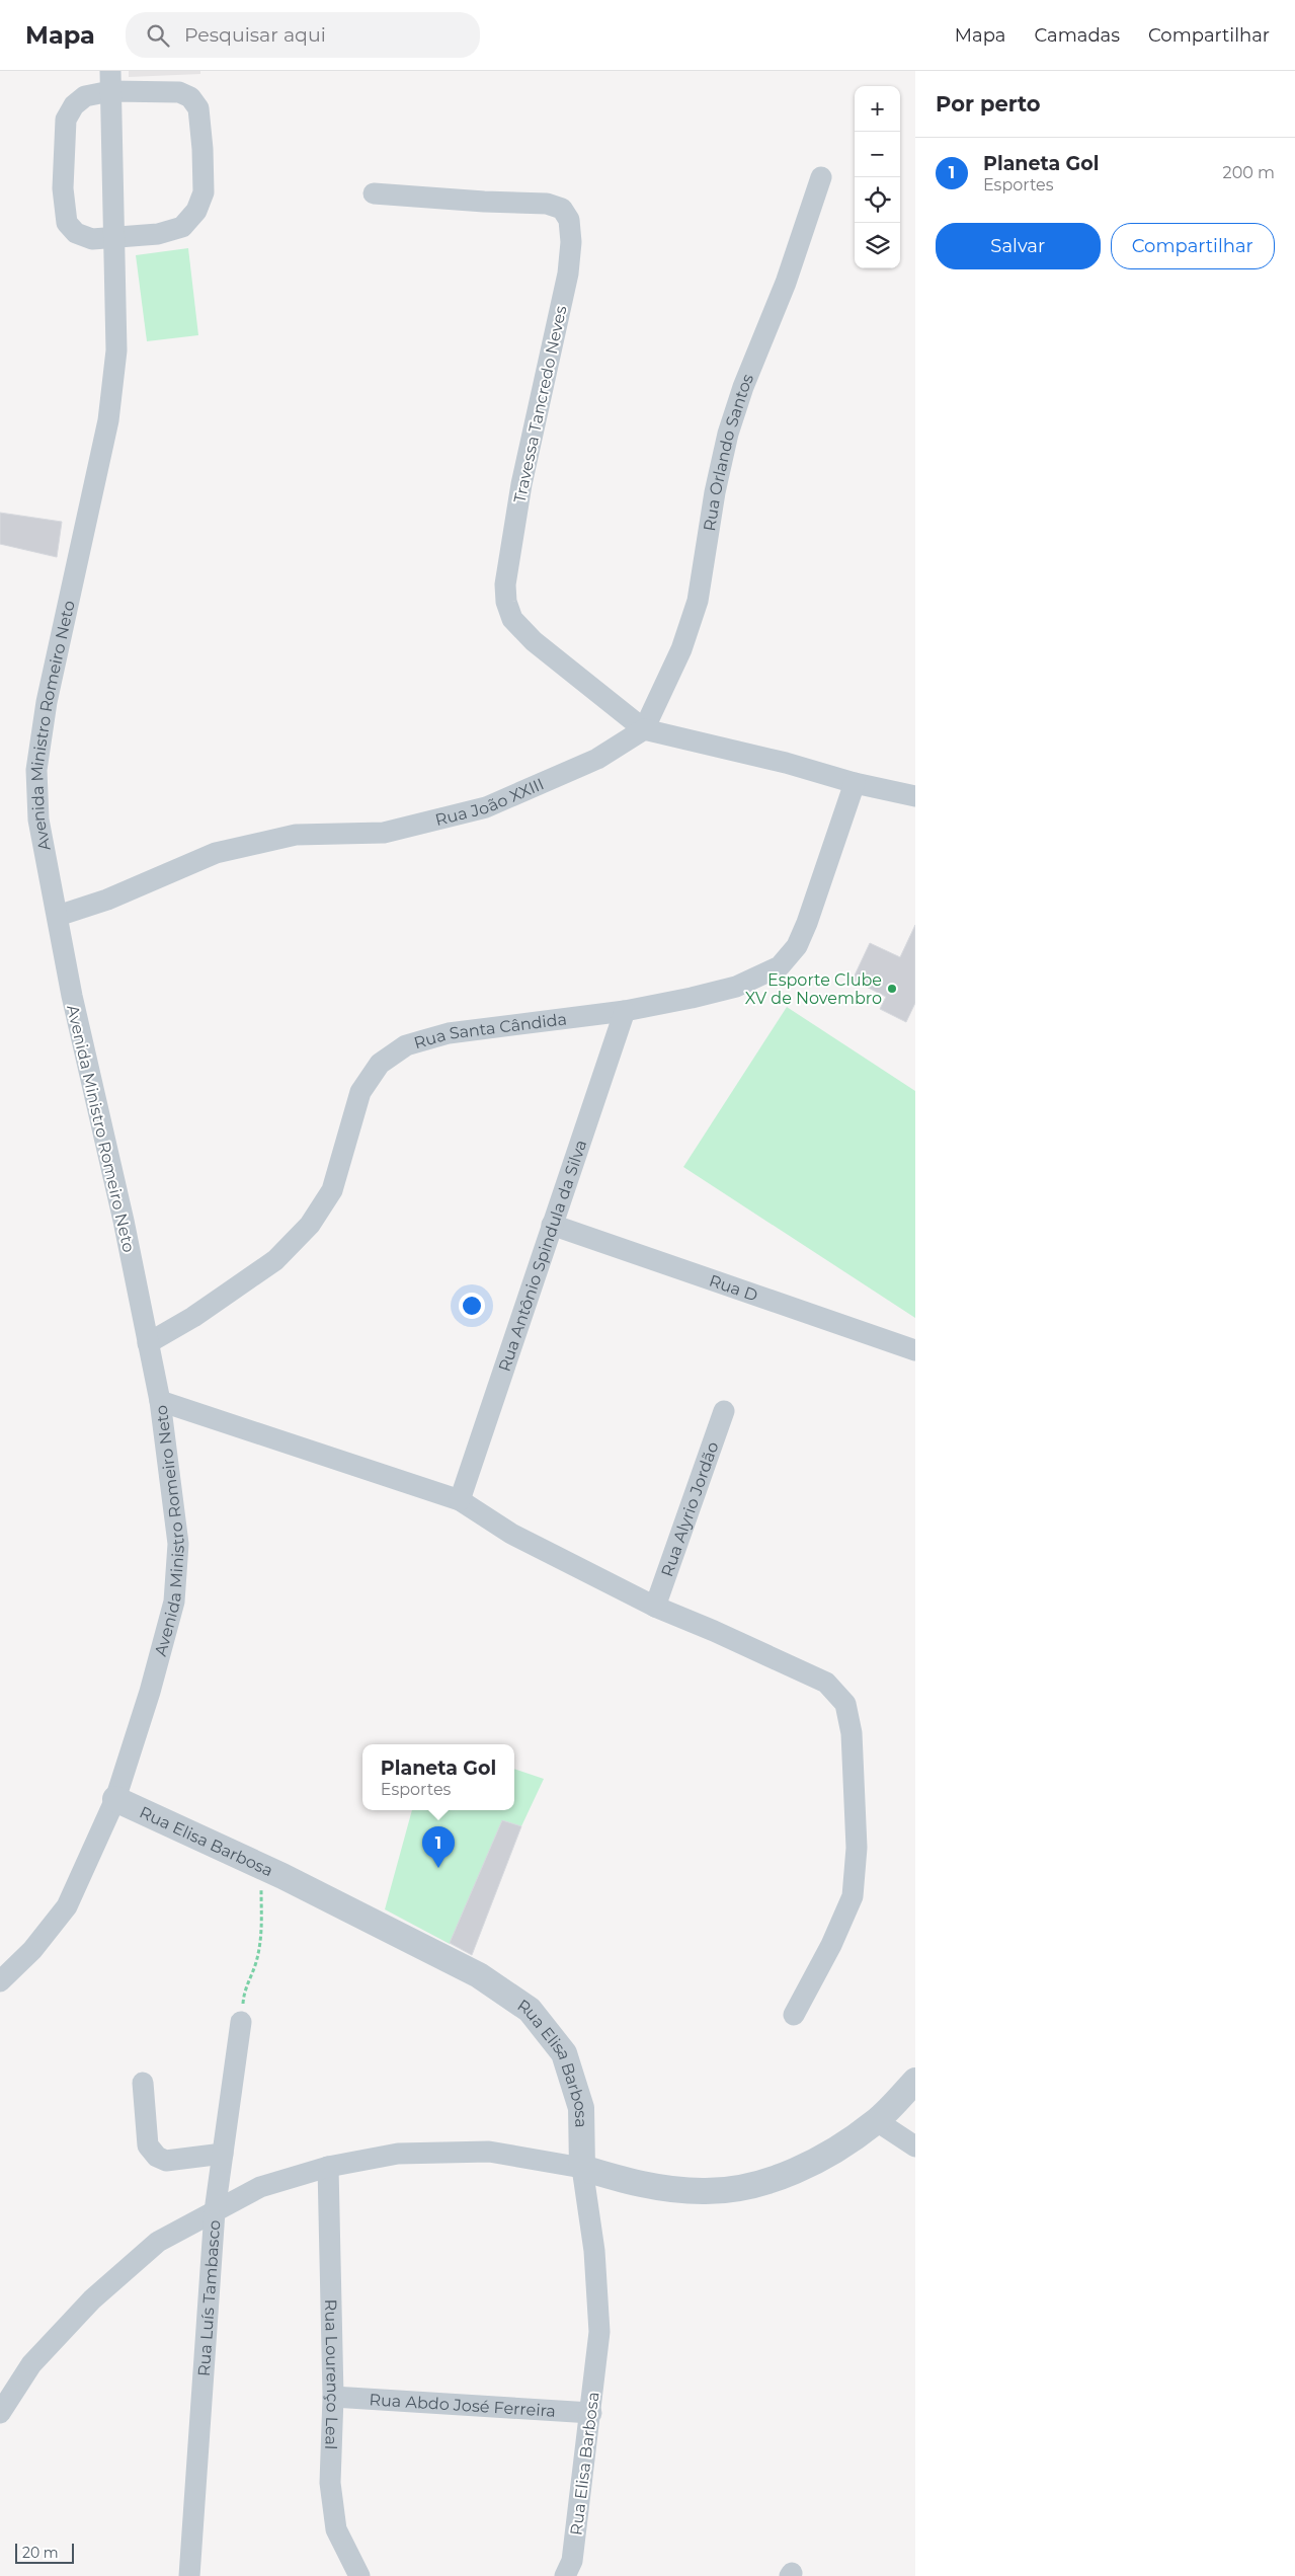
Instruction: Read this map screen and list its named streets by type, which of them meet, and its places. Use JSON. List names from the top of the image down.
{
  "streets": {
    "street": [
      "Travessa Tancredo Neves",
      "Rua Orlando Santos",
      "Avenida Ministro Romeiro Neto",
      "Rua João XXIII",
      "Rua Santa Cândida",
      "Rua Antônio Spindula da Silva",
      "Rua D",
      "Rua Alyrio Jordão",
      "Rua Elisa Barbosa",
      "Rua Luís Tambasco",
      "Rua Lourenço Leal",
      "Rua Abdo José Ferreira"
    ]
  },
  "crossings": [
    ["Travessa Tancredo Neves", "Rua Orlando Santos"],
    ["Travessa Tancredo Neves", "Rua João XXIII"],
    ["Rua Orlando Santos", "Rua João XXIII"],
    ["Avenida Ministro Romeiro Neto", "Rua João XXIII"],
    ["Avenida Ministro Romeiro Neto", "Rua Santa Cândida"],
    ["Avenida Ministro Romeiro Neto", "Rua Elisa Barbosa"],
    ["Rua Santa Cândida", "Rua Antônio Spindula da Silva"],
    ["Rua Antônio Spindula da Silva", "Rua D"],
    ["Rua Elisa Barbosa", "Rua Abdo José Ferreira"],
    ["Rua Lourenço Leal", "Rua Abdo José Ferreira"]
  ],
  "places": ["Esporte Clube XV de Novembro"],
  "scale_bar": "20 m",
  "page": {
    "header": "Mapa",
    "search": "Pesquisar aqui",
    "nav": ["Mapa", "Camadas", "Compartilhar"],
    "heading": "Por perto",
    "map_buttons": ["+", "−"],
    "list": [
      {
        "mark": "1",
        "name": "Planeta Gol",
        "note": "Esportes",
        "value": "200 m"
      }
    ],
    "buttons": ["Salvar", "Compartilhar"],
    "popup": ["Planeta Gol", "Esportes"],
    "pins": "1",
    "scale": "20 m"
  }
}
